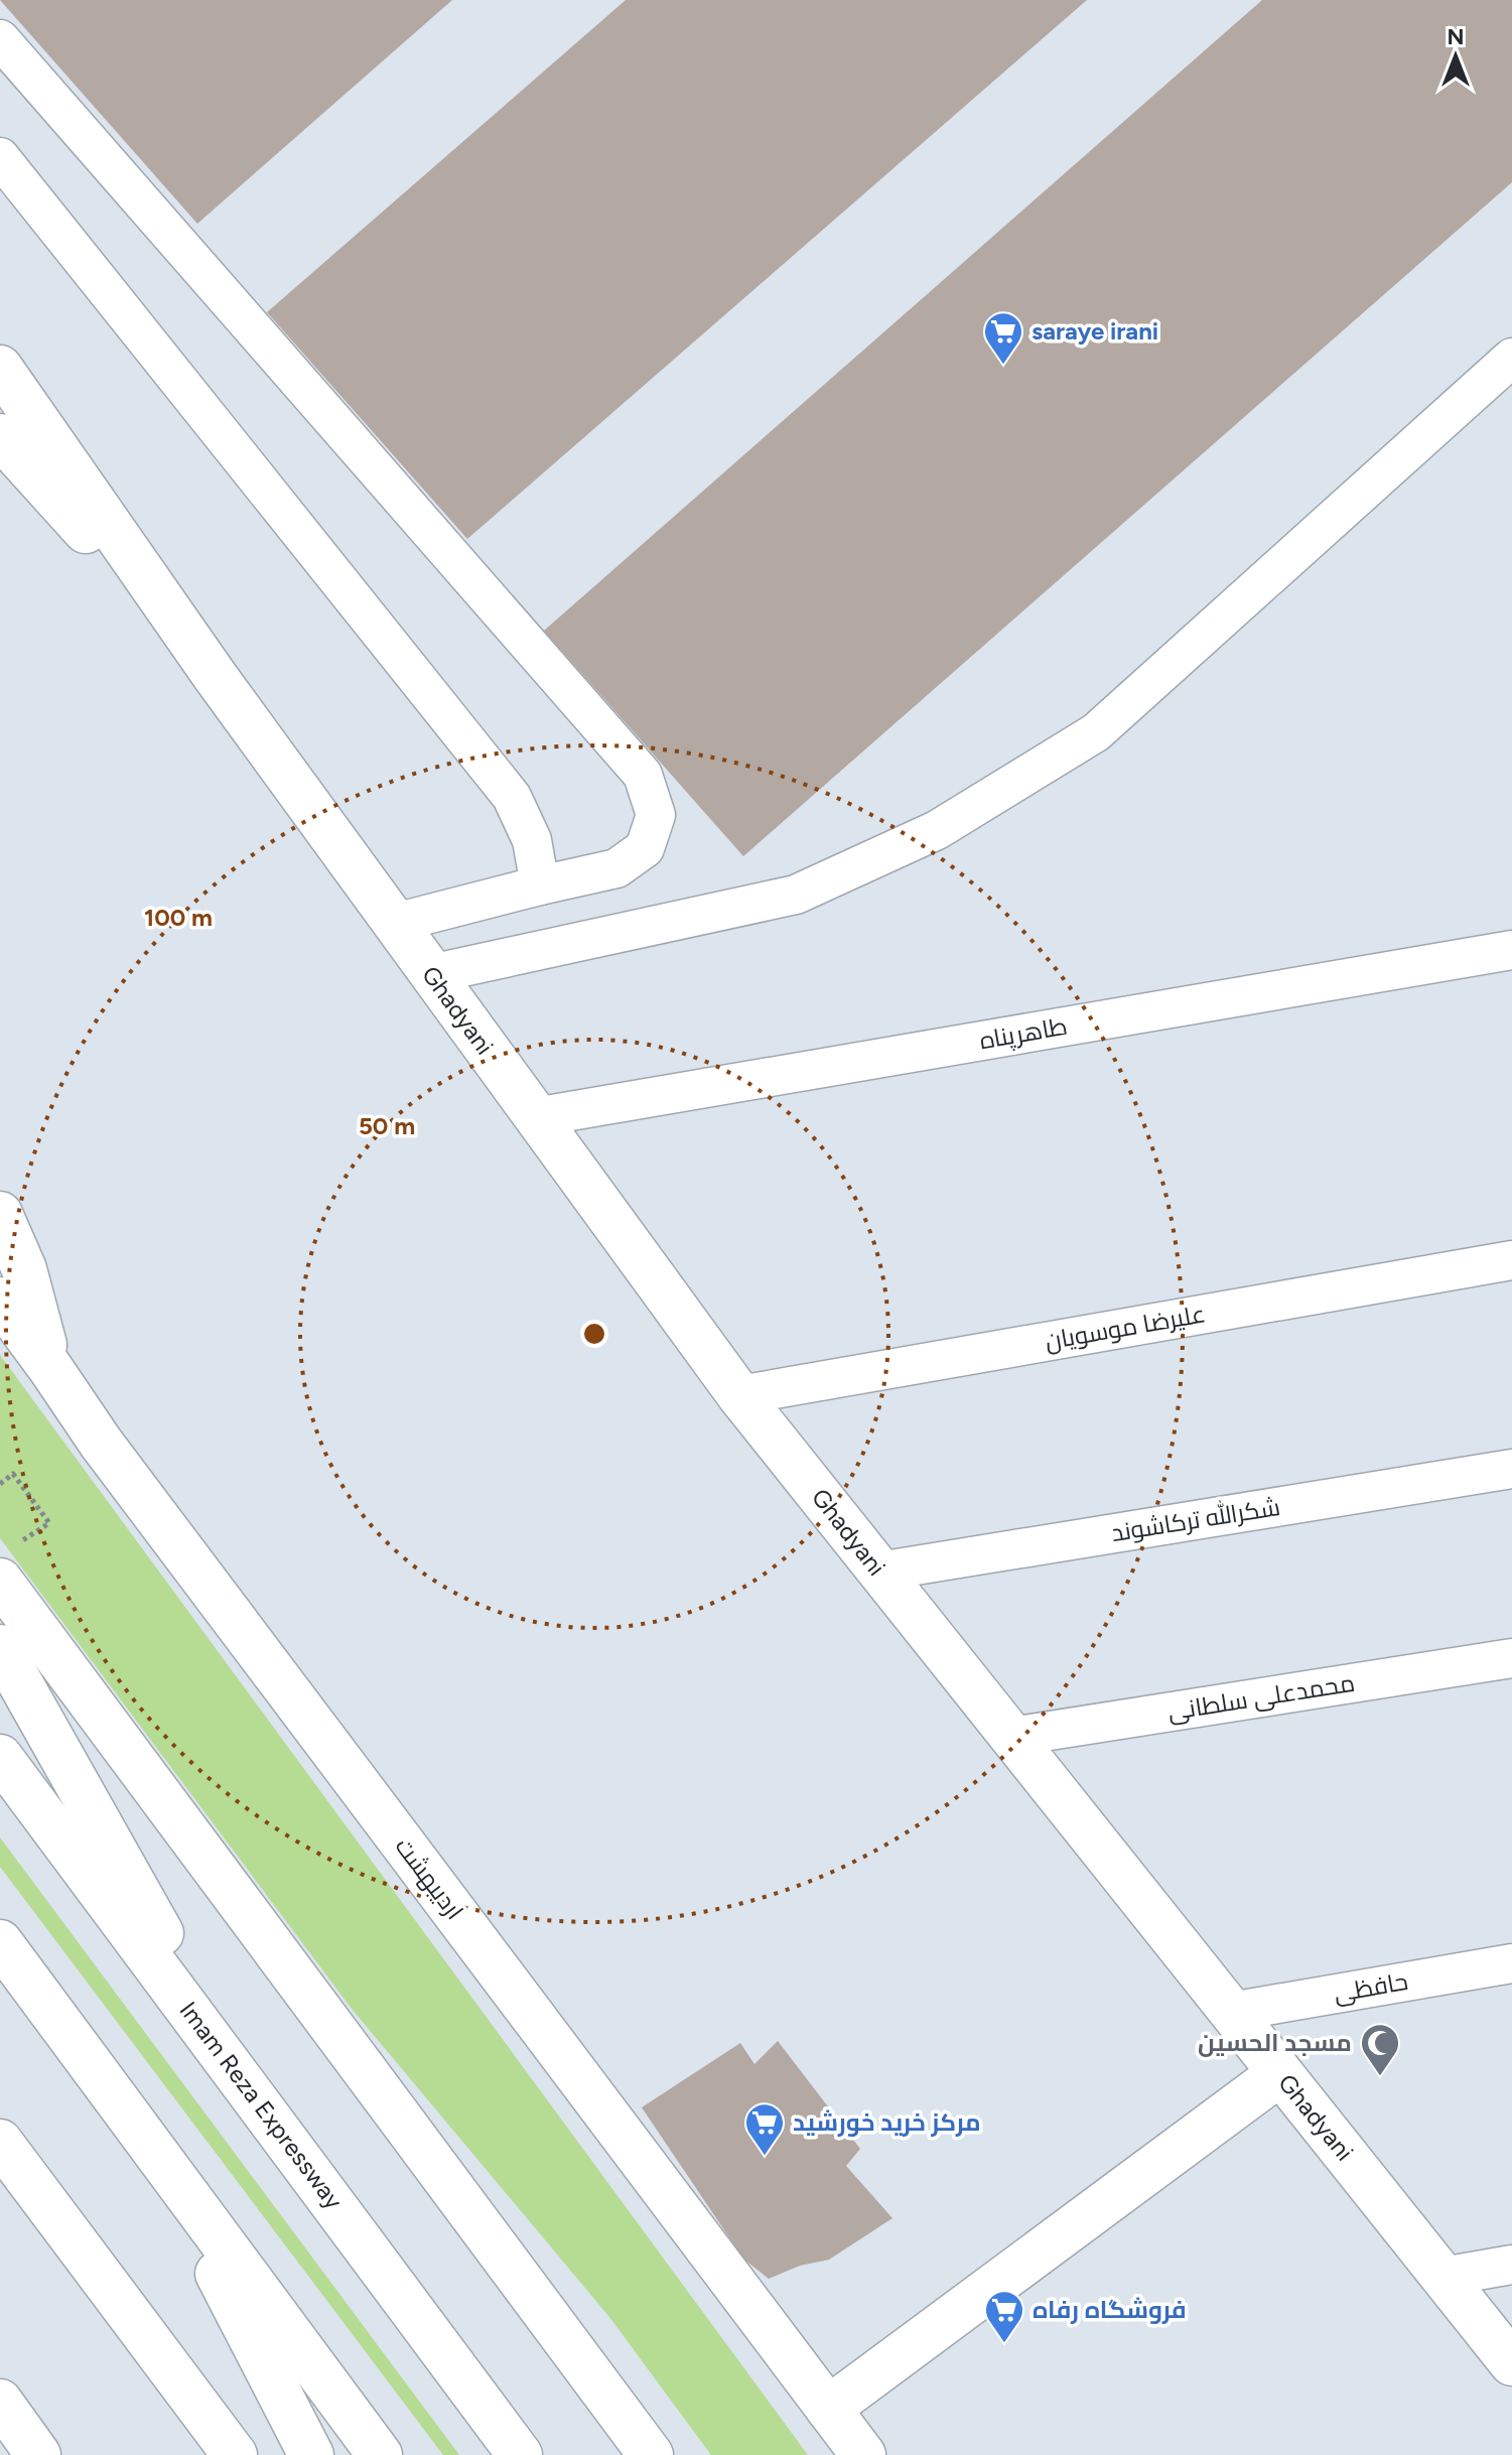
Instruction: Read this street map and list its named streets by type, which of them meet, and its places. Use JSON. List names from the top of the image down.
{
  "streets": {
    "main road": ["Ghadyani", "اردیبهشت", "Imam Reza Expressway"],
    "street": [
      "طاهرپناه",
      "علیرضا موسویان",
      "شکرالله ترکاشوند",
      "محمدعلی سلطانی",
      "حافظی"
    ]
  },
  "crossings": [
    ["Ghadyani", "طاهرپناه"],
    ["Ghadyani", "علیرضا موسویان"],
    ["Ghadyani", "شکرالله ترکاشوند"],
    ["Ghadyani", "محمدعلی سلطانی"],
    ["Ghadyani", "حافظی"]
  ],
  "places": {
    "supermarket": ["saraye irani", "مرکز خرید خورشید", "فروشگاه رفاه"],
    "mosque": ["مسجد الحسین"]
  },
  "north": "top",
  "rings": ["100 m", "50 m"]
}
